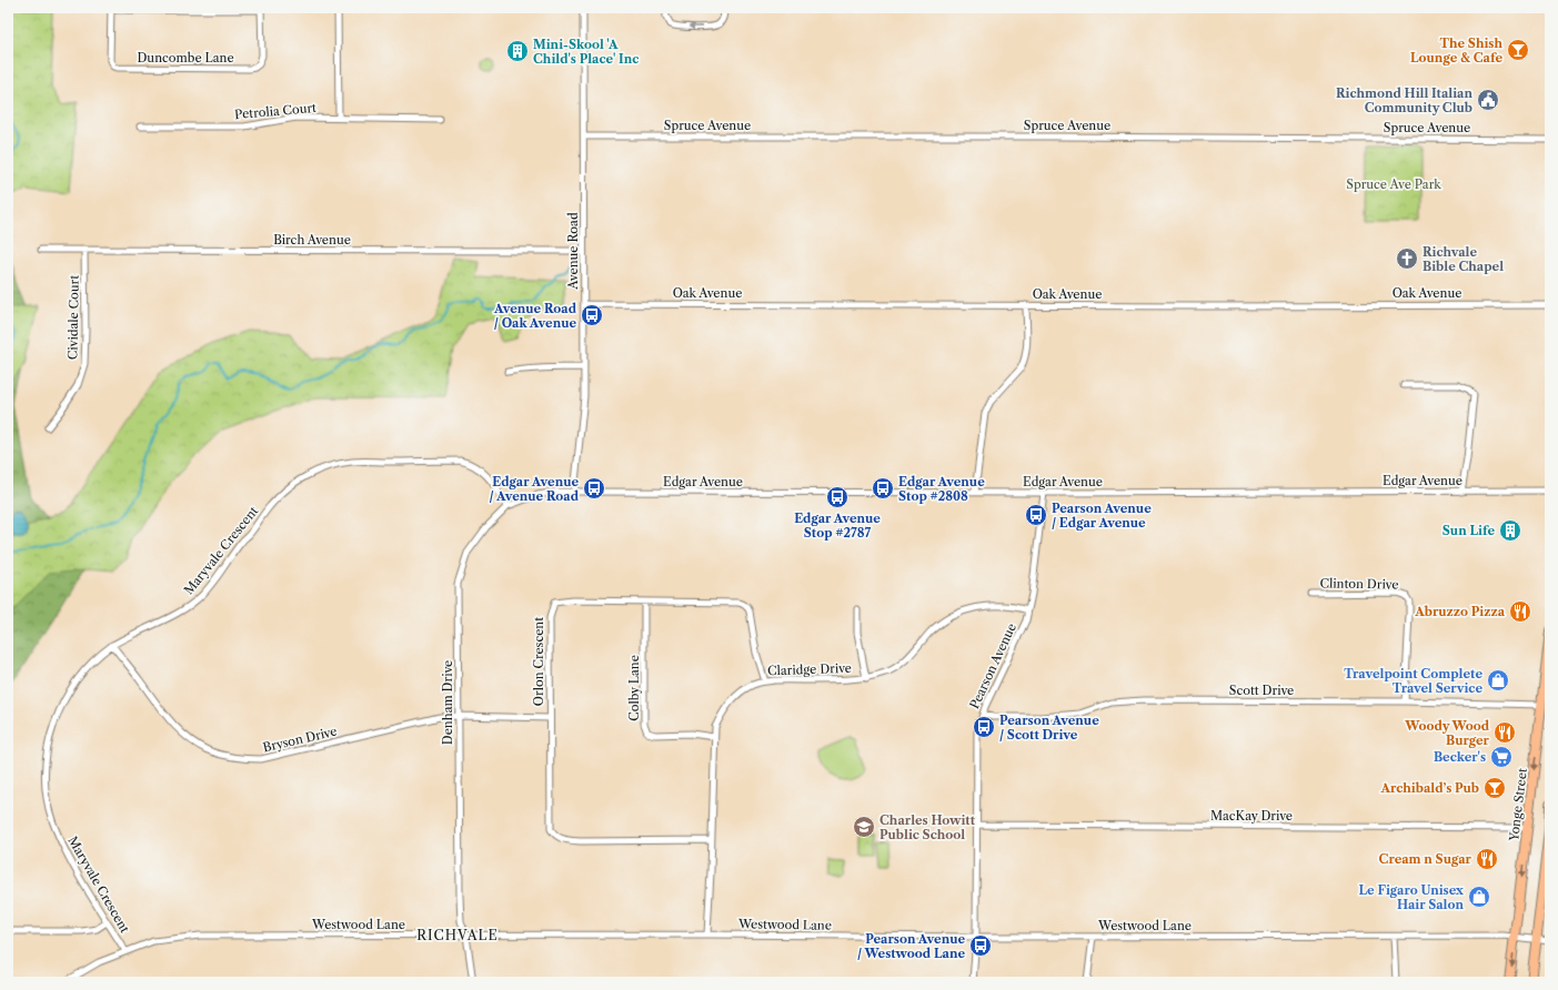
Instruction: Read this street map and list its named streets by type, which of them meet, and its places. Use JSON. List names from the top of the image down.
{
  "streets": {
    "main road": ["Yonge Street"],
    "street": [
      "Duncombe Lane",
      "Petrolia Court",
      "Spruce Avenue",
      "Birch Avenue",
      "Avenue Road",
      "Oak Avenue",
      "Cividale Court",
      "Edgar Avenue",
      "Maryvale Crescent",
      "Clinton Drive",
      "Orlon Crescent",
      "Pearson Avenue",
      "Claridge Drive",
      "Colby Lane",
      "Scott Drive",
      "Denham Drive",
      "Bryson Drive",
      "MacKay Drive",
      "Westwood Lane"
    ]
  },
  "crossings": [
    ["Spruce Avenue", "Avenue Road"],
    ["Birch Avenue", "Avenue Road"],
    ["Birch Avenue", "Cividale Court"],
    ["Avenue Road", "Oak Avenue"],
    ["Avenue Road", "Edgar Avenue"],
    ["Avenue Road", "Denham Drive"],
    ["Edgar Avenue", "Pearson Avenue"],
    ["Edgar Avenue", "Denham Drive"],
    ["Maryvale Crescent", "Denham Drive"],
    ["Maryvale Crescent", "Bryson Drive"],
    ["Maryvale Crescent", "Westwood Lane"],
    ["Clinton Drive", "Scott Drive"],
    ["Orlon Crescent", "Claridge Drive"],
    ["Orlon Crescent", "Colby Lane"],
    ["Orlon Crescent", "Bryson Drive"],
    ["Pearson Avenue", "Claridge Drive"],
    ["Pearson Avenue", "Scott Drive"],
    ["Pearson Avenue", "MacKay Drive"],
    ["Pearson Avenue", "Westwood Lane"],
    ["Claridge Drive", "Colby Lane"],
    ["Claridge Drive", "Westwood Lane"],
    ["Scott Drive", "Yonge Street"],
    ["Denham Drive", "Bryson Drive"],
    ["Denham Drive", "Westwood Lane"],
    ["Yonge Street", "MacKay Drive"],
    ["Yonge Street", "Westwood Lane"]
  ],
  "districts": ["RICHVALE"],
  "parks": ["Spruce Ave Park"],
  "places": {
    "bar": ["The Shish Lounge & Cafe", "Archibald’s Pub"],
    "building": ["Mini-Skool 'A Child's Place' Inc", "Sun Life"],
    "public building": ["Richmond Hill Italian Community Club"],
    "church": ["Richvale Bible Chapel"],
    "bus stop": [
      "Avenue Road / Oak Avenue",
      "Edgar Avenue / Avenue Road",
      "Edgar Avenue Stop #2808",
      "Edgar Avenue Stop #2787",
      "Pearson Avenue / Edgar Avenue",
      "Pearson Avenue / Scott Drive",
      "Pearson Avenue / Westwood Lane"
    ],
    "restaurant": ["Abruzzo Pizza", "Woody Wood Burger", "Cream n Sugar"],
    "shop": ["Travelpoint Complete Travel Service", "Le Figaro Unisex Hair Salon"],
    "supermarket": ["Becker's"],
    "school or university": ["Charles Howitt Public School"]
  }
}
